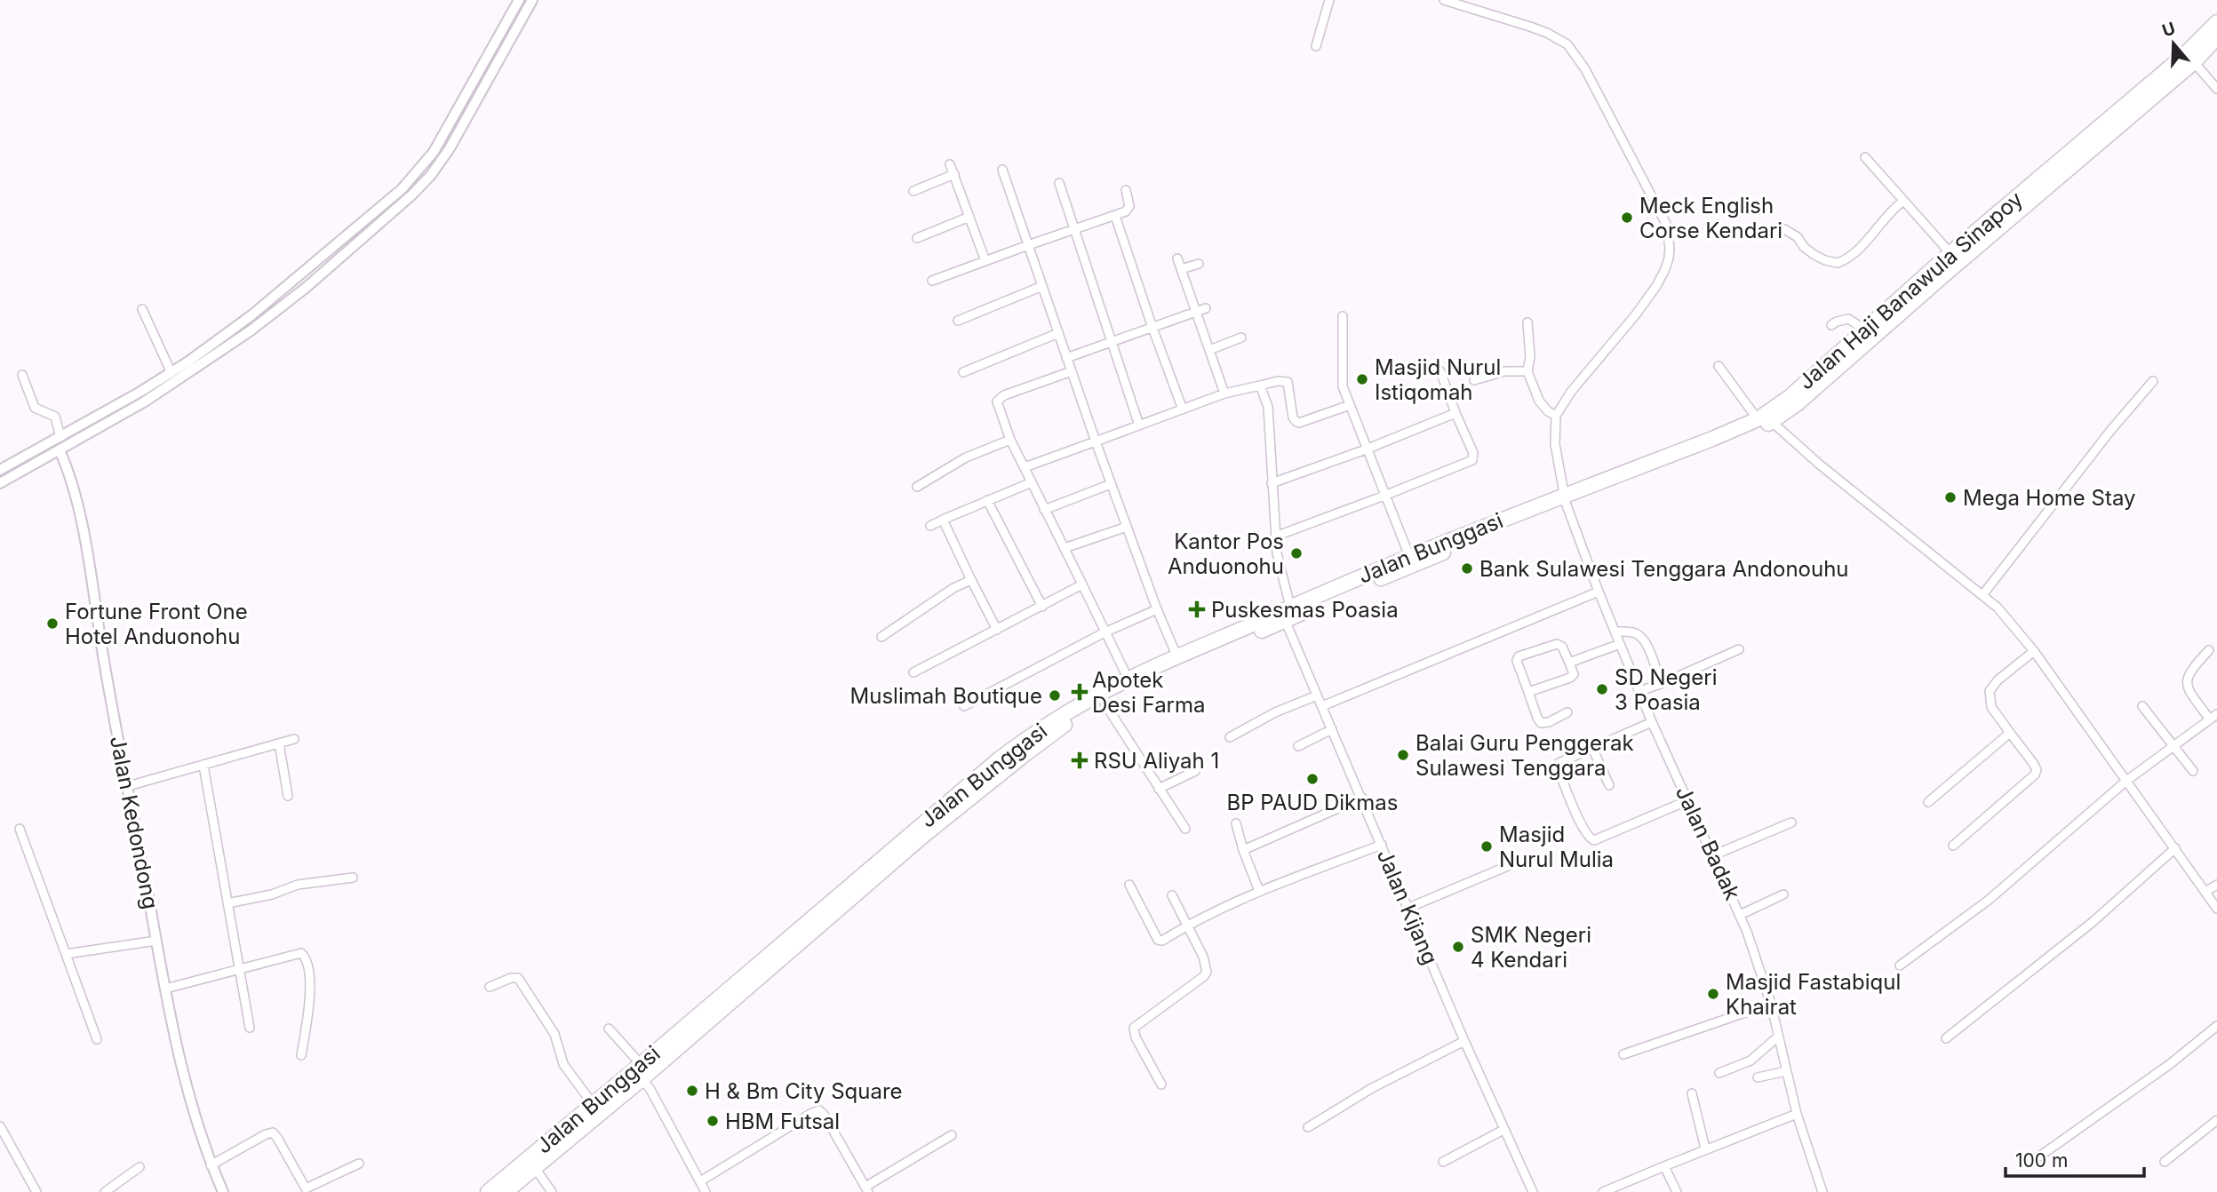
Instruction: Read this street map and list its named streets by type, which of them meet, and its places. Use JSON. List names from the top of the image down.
{
  "streets": {
    "highway": ["Jalan Haji Banawula Sinapoy", "Jalan Bunggasi"],
    "street": ["Jalan Kedondong", "Jalan Badak", "Jalan Kijang"]
  },
  "crossings": [
    ["Jalan Haji Banawula Sinapoy", "Jalan Bunggasi"],
    ["Jalan Haji Banawula Sinapoy", "Jalan Badak"],
    ["Jalan Bunggasi", "Jalan Badak"],
    ["Jalan Bunggasi", "Jalan Kijang"]
  ],
  "places": {
    "other": [
      "Meck English Corse Kendari",
      "Masjid Nurul Istiqomah",
      "Mega Home Stay",
      "Kantor Pos Anduonohu",
      "Bank Sulawesi Tenggara Andonouhu",
      "Fortune Front One Hotel Anduonohu",
      "SD Negeri 3 Poasia",
      "Muslimah Boutique",
      "Balai Guru Penggerak Sulawesi Tenggara",
      "BP PAUD Dikmas",
      "Masjid Nurul Mulia",
      "SMK Negeri 4 Kendari",
      "Masjid Fastabiqul Khairat",
      "H & Bm City Square",
      "HBM Futsal"
    ],
    "health": ["Puskesmas Poasia", "Apotek Desi Farma", "RSU Aliyah 1"]
  },
  "scale_bar": "100 m",
  "north": "top"
}
